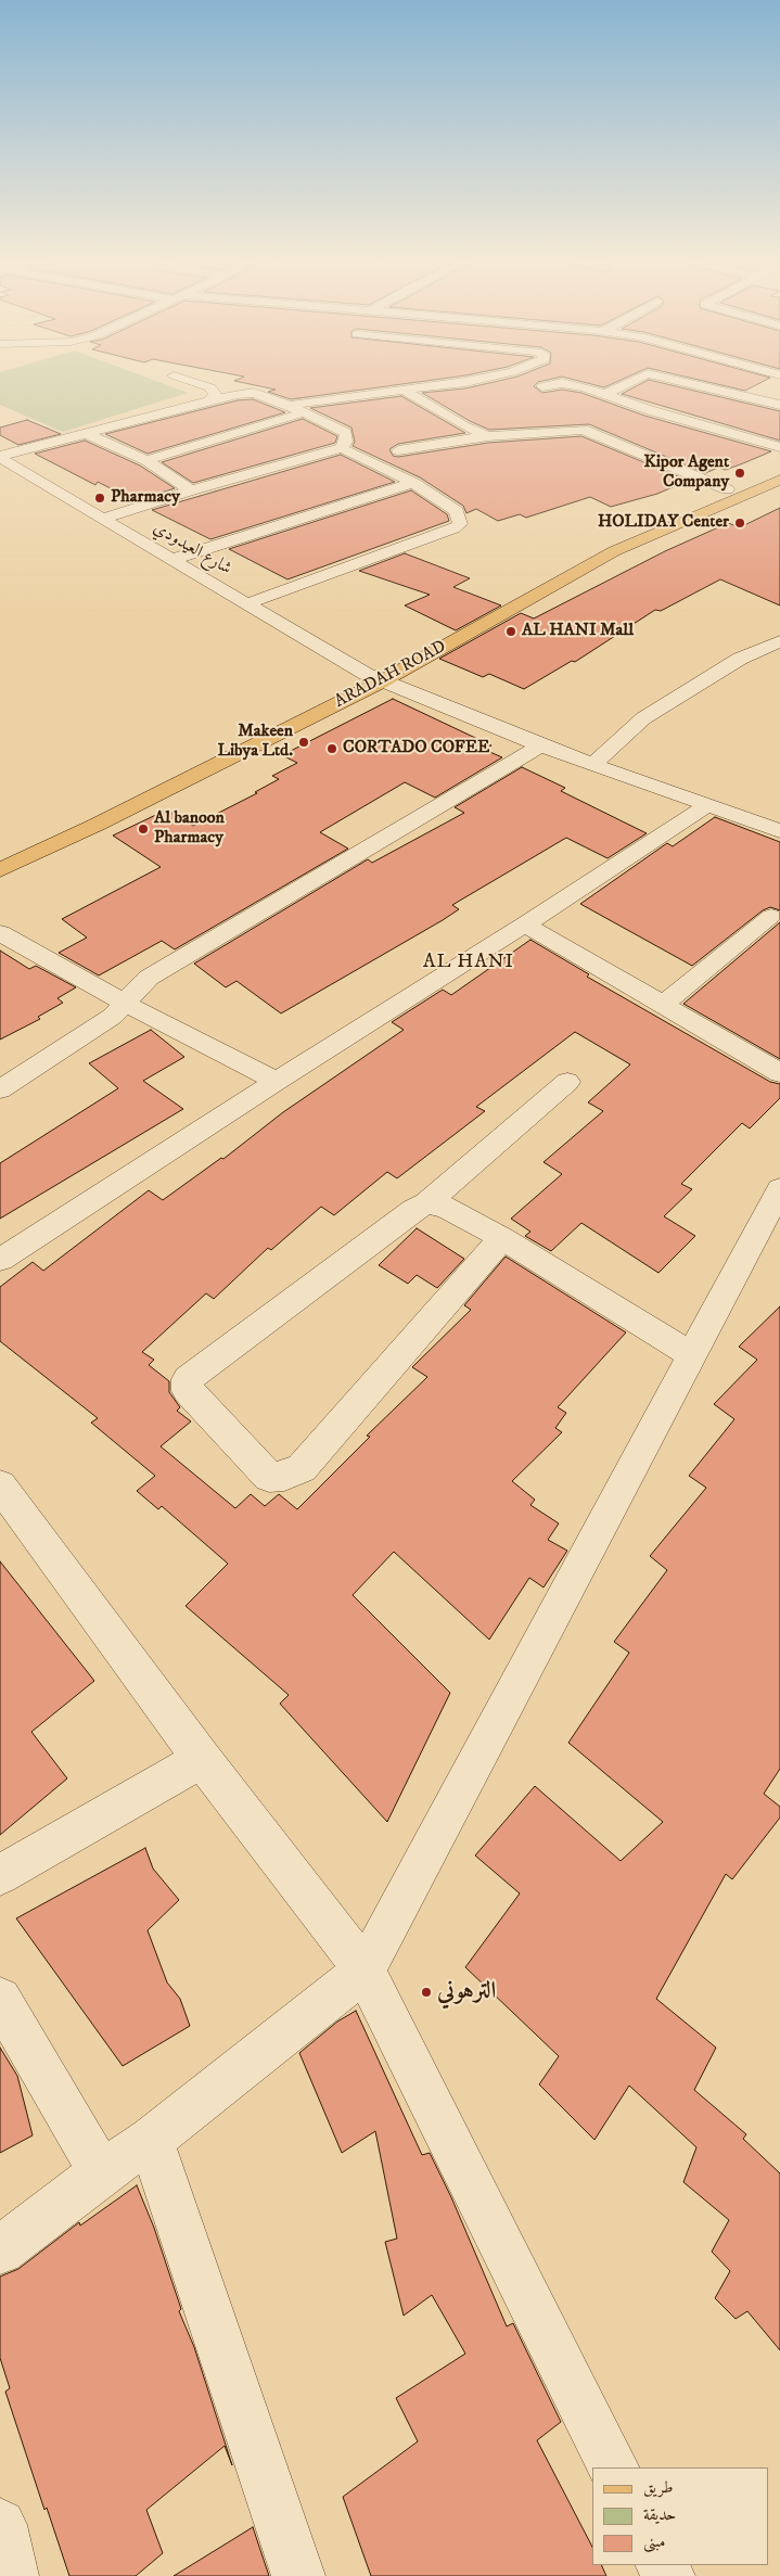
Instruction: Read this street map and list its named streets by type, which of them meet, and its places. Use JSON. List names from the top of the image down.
{
  "streets": {
    "main road": ["ARADAH ROAD"],
    "street": ["شارع العيدودي"]
  },
  "crossings": [
    ["شارع العيدودي", "ARADAH ROAD"]
  ],
  "districts": ["AL HANI"],
  "places": [
    "Kipor Agent Company",
    "Pharmacy",
    "HOLIDAY Center",
    "AL HANI Mall",
    "Makeen Libya Ltd.",
    "CORTADO COFEE",
    "Al banoon Pharmacy",
    "الترهوني"
  ],
  "legend": ["طريق", "حديقة", "مبنى"]
}
